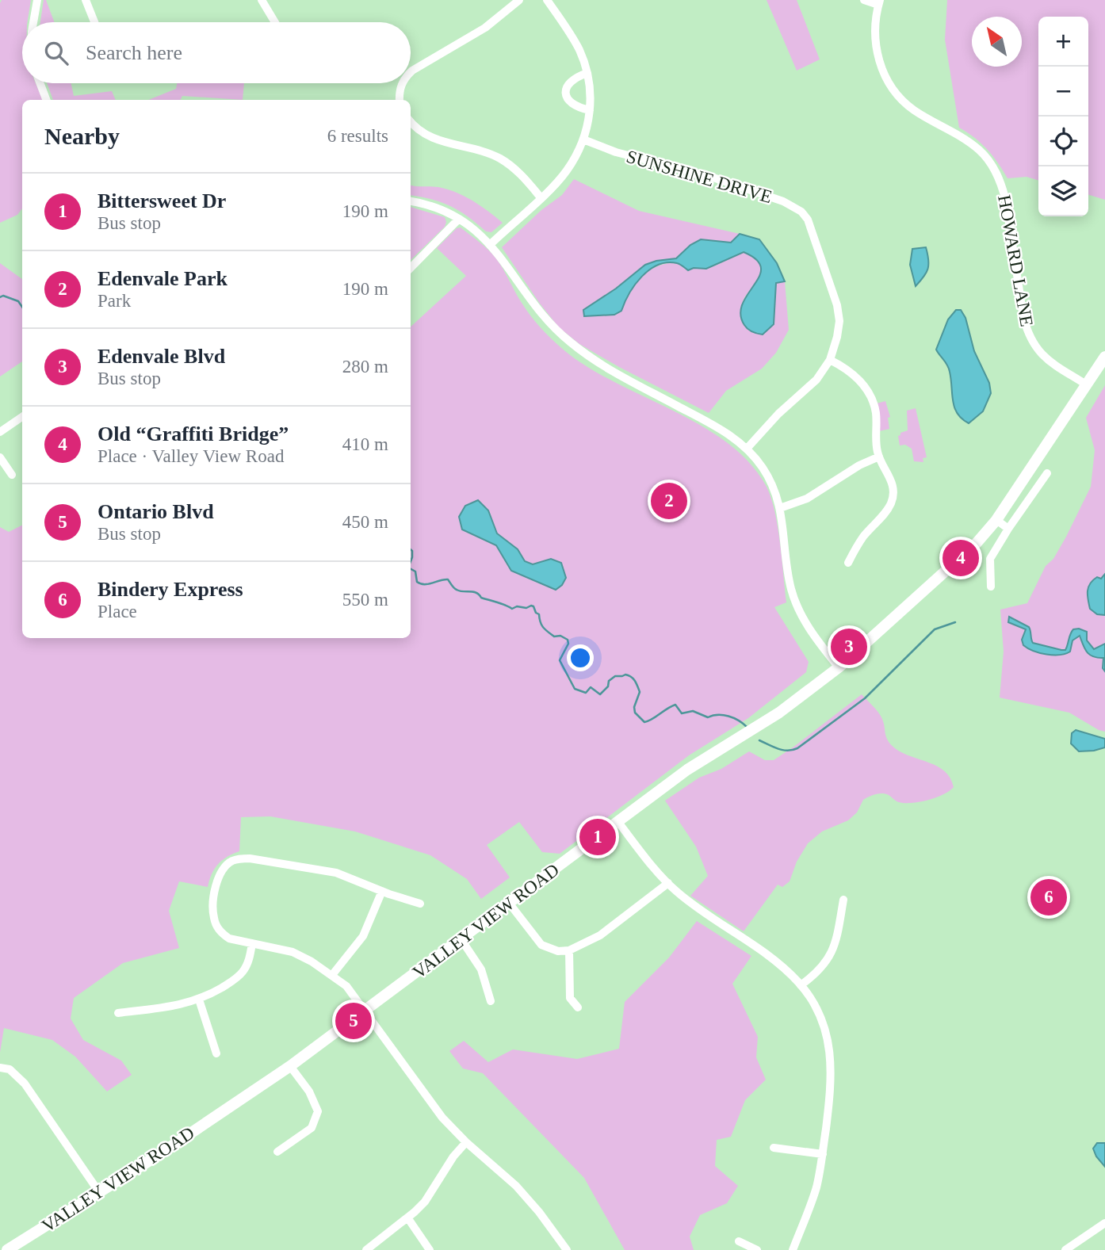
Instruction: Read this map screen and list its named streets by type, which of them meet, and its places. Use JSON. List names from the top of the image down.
{
  "streets": {
    "main road": ["VALLEY VIEW ROAD"],
    "street": ["SUNSHINE DRIVE", "HOWARD LANE"]
  },
  "crossings": [
    ["HOWARD LANE", "VALLEY VIEW ROAD"]
  ],
  "north": "top left",
  "page": {
    "map_buttons": ["+", "−"],
    "search": "Search here",
    "heading": ["Nearby", "6 results"],
    "list": [
      {
        "mark": "1",
        "name": "Bittersweet Dr",
        "note": "Bus stop",
        "value": "190 m"
      },
      {
        "mark": "2",
        "name": "Edenvale Park",
        "note": "Park",
        "value": "190 m"
      },
      {
        "mark": "3",
        "name": "Edenvale Blvd",
        "note": "Bus stop",
        "value": "280 m"
      },
      {
        "mark": "4",
        "name": "Old “Graffiti Bridge”",
        "note": "Place · Valley View Road",
        "value": "410 m"
      },
      {
        "mark": "5",
        "name": "Ontario Blvd",
        "note": "Bus stop",
        "value": "450 m"
      },
      {
        "mark": "6",
        "name": "Bindery Express",
        "note": "Place",
        "value": "550 m"
      }
    ],
    "pins": [
      "2",
      "4",
      "3",
      "1",
      "6",
      "5"
    ]
  }
}
